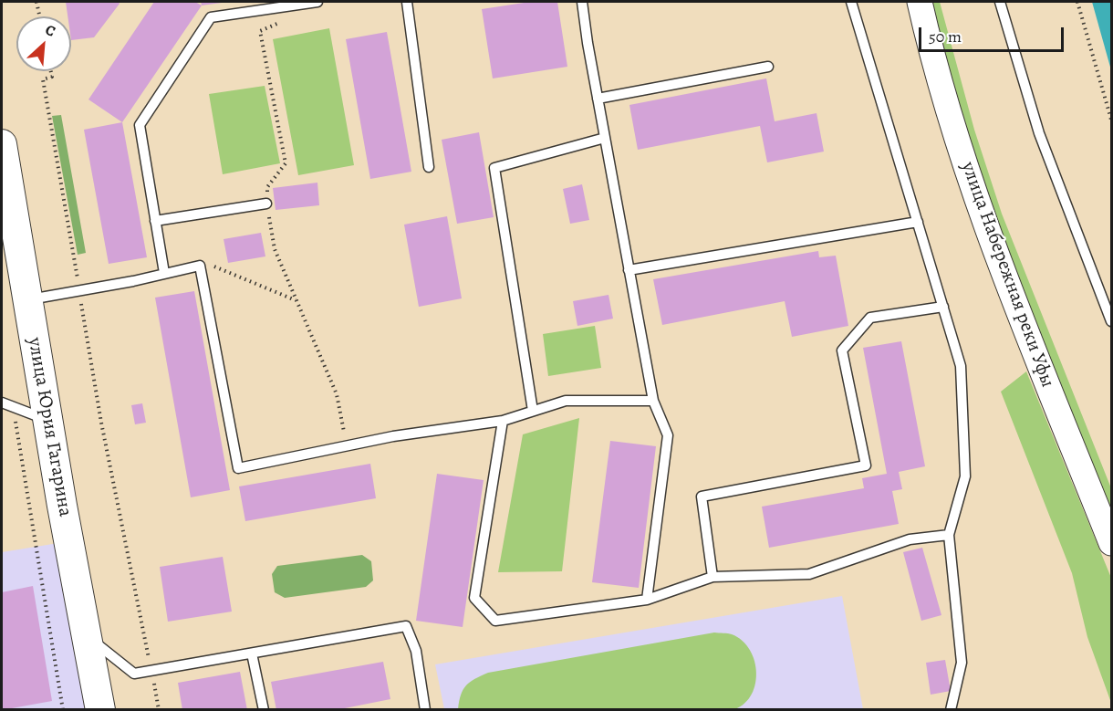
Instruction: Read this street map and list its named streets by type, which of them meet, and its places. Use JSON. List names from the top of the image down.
{
  "streets": {
    "main road": ["улица Юрия Гагарина"],
    "street": ["улица Набережная реки Уфы"]
  },
  "scale_bar": "50 m",
  "north": "top right"
}
